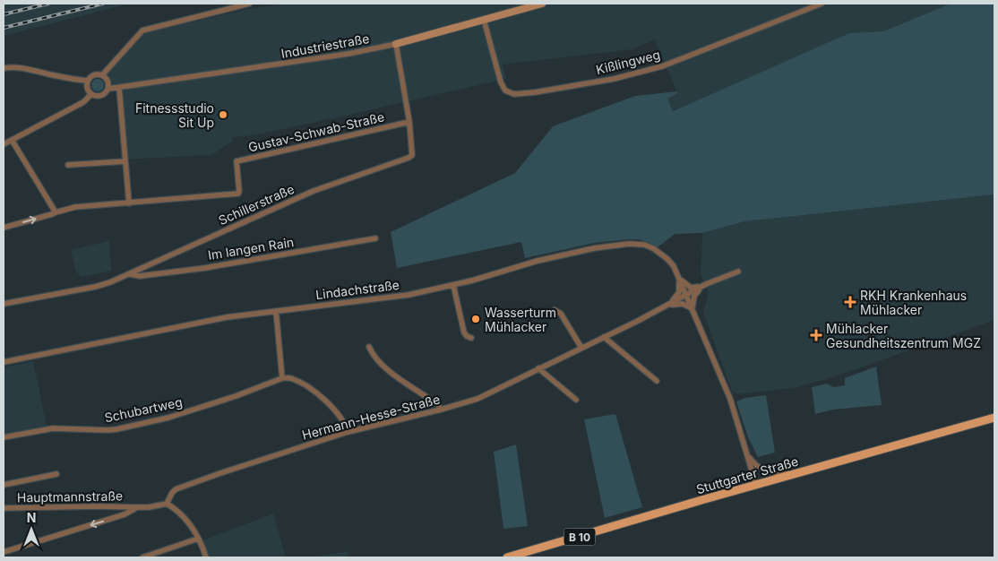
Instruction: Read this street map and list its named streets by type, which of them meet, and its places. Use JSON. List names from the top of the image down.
{
  "streets": {
    "main road": ["Stuttgarter Straße", "B 10"],
    "street": [
      "Industriestraße",
      "Kißlingweg",
      "Gustav-Schwab-Straße",
      "Schillerstraße",
      "Im langen Rain",
      "Lindachstraße",
      "Schubartweg",
      "Hermann-Hesse-Straße",
      "Hauptmannstraße"
    ]
  },
  "crossings": [
    ["Industriestraße", "Kißlingweg"],
    ["Industriestraße", "Schillerstraße"],
    ["Gustav-Schwab-Straße", "Schillerstraße"],
    ["Schillerstraße", "Im langen Rain"],
    ["Lindachstraße", "Hermann-Hesse-Straße"]
  ],
  "places": {
    "other": ["Fitnessstudio Sit Up", "Wasserturm Mühlacker"],
    "health": ["RKH Krankenhaus Mühlacker", "Mühlacker Gesundheitszentrum MGZ"]
  },
  "north": "top"
}
